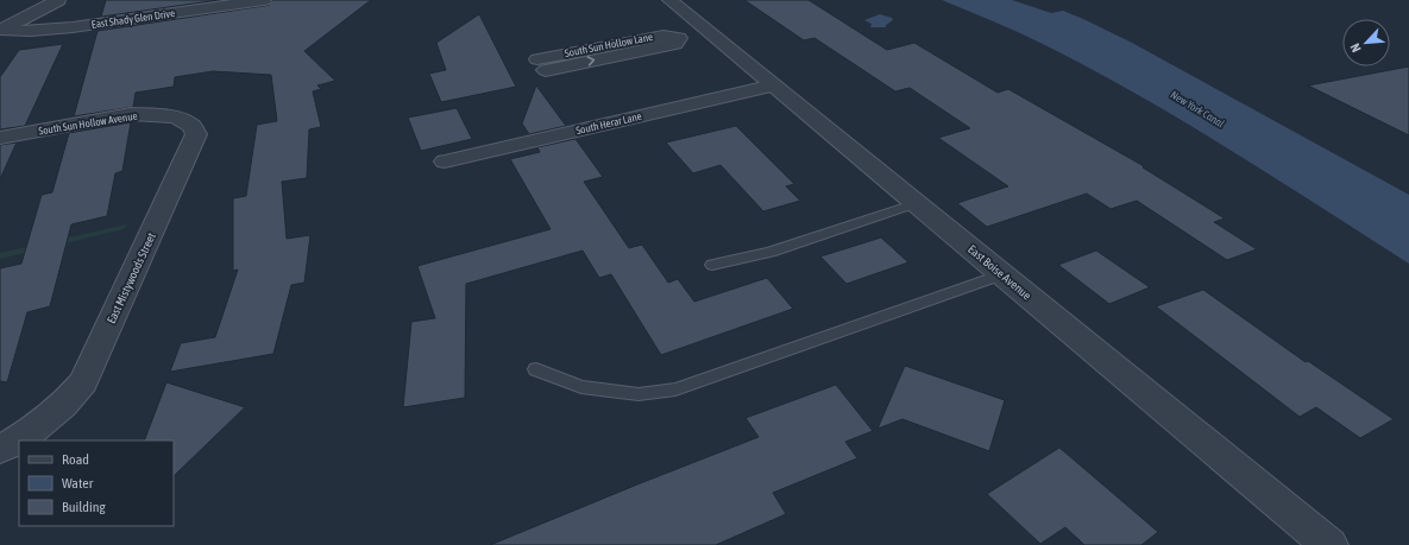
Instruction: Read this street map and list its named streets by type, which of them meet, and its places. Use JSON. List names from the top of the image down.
{
  "streets": {
    "street": [
      "East Shady Glen Drive",
      "South Sun Hollow Lane",
      "South Sun Hollow Avenue",
      "South Herar Lane",
      "East Boise Avenue",
      "East Mistywoods Street"
    ]
  },
  "crossings": [
    ["South Sun Hollow Lane", "East Boise Avenue"],
    ["South Sun Hollow Avenue", "East Mistywoods Street"],
    ["South Herar Lane", "East Boise Avenue"]
  ],
  "water": ["New York Canal"],
  "legend": ["Road", "Water", "Building"],
  "north": "bottom left"
}
